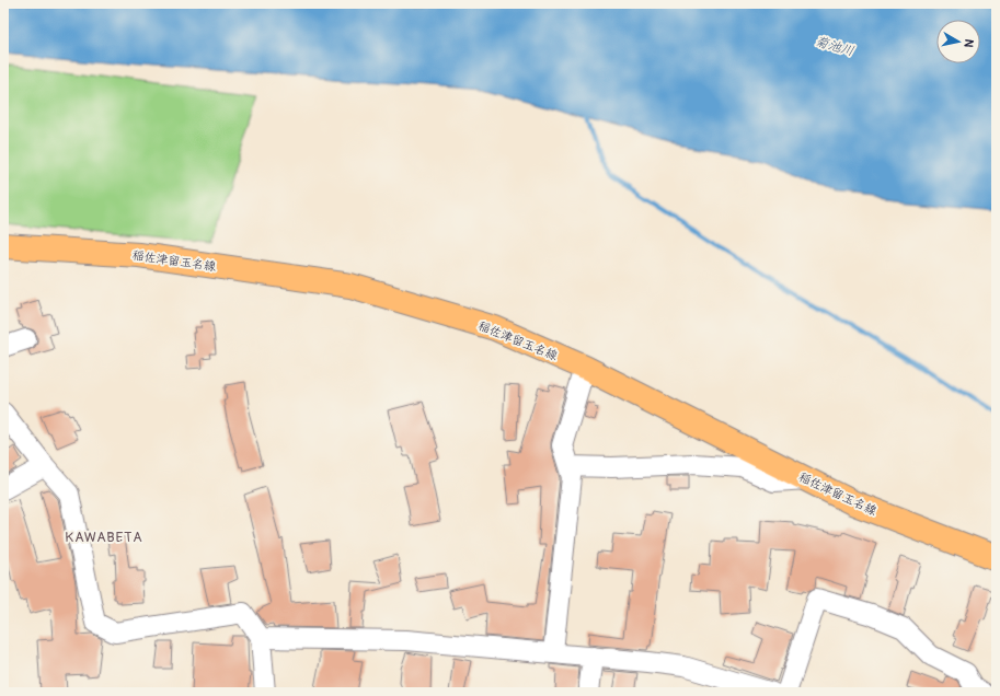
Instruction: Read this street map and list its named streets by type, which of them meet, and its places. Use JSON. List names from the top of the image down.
{
  "streets": {
    "main road": ["稲佐津留玉名線"]
  },
  "districts": ["KAWABETA"],
  "water": ["菊池川"],
  "north": "right"
}
